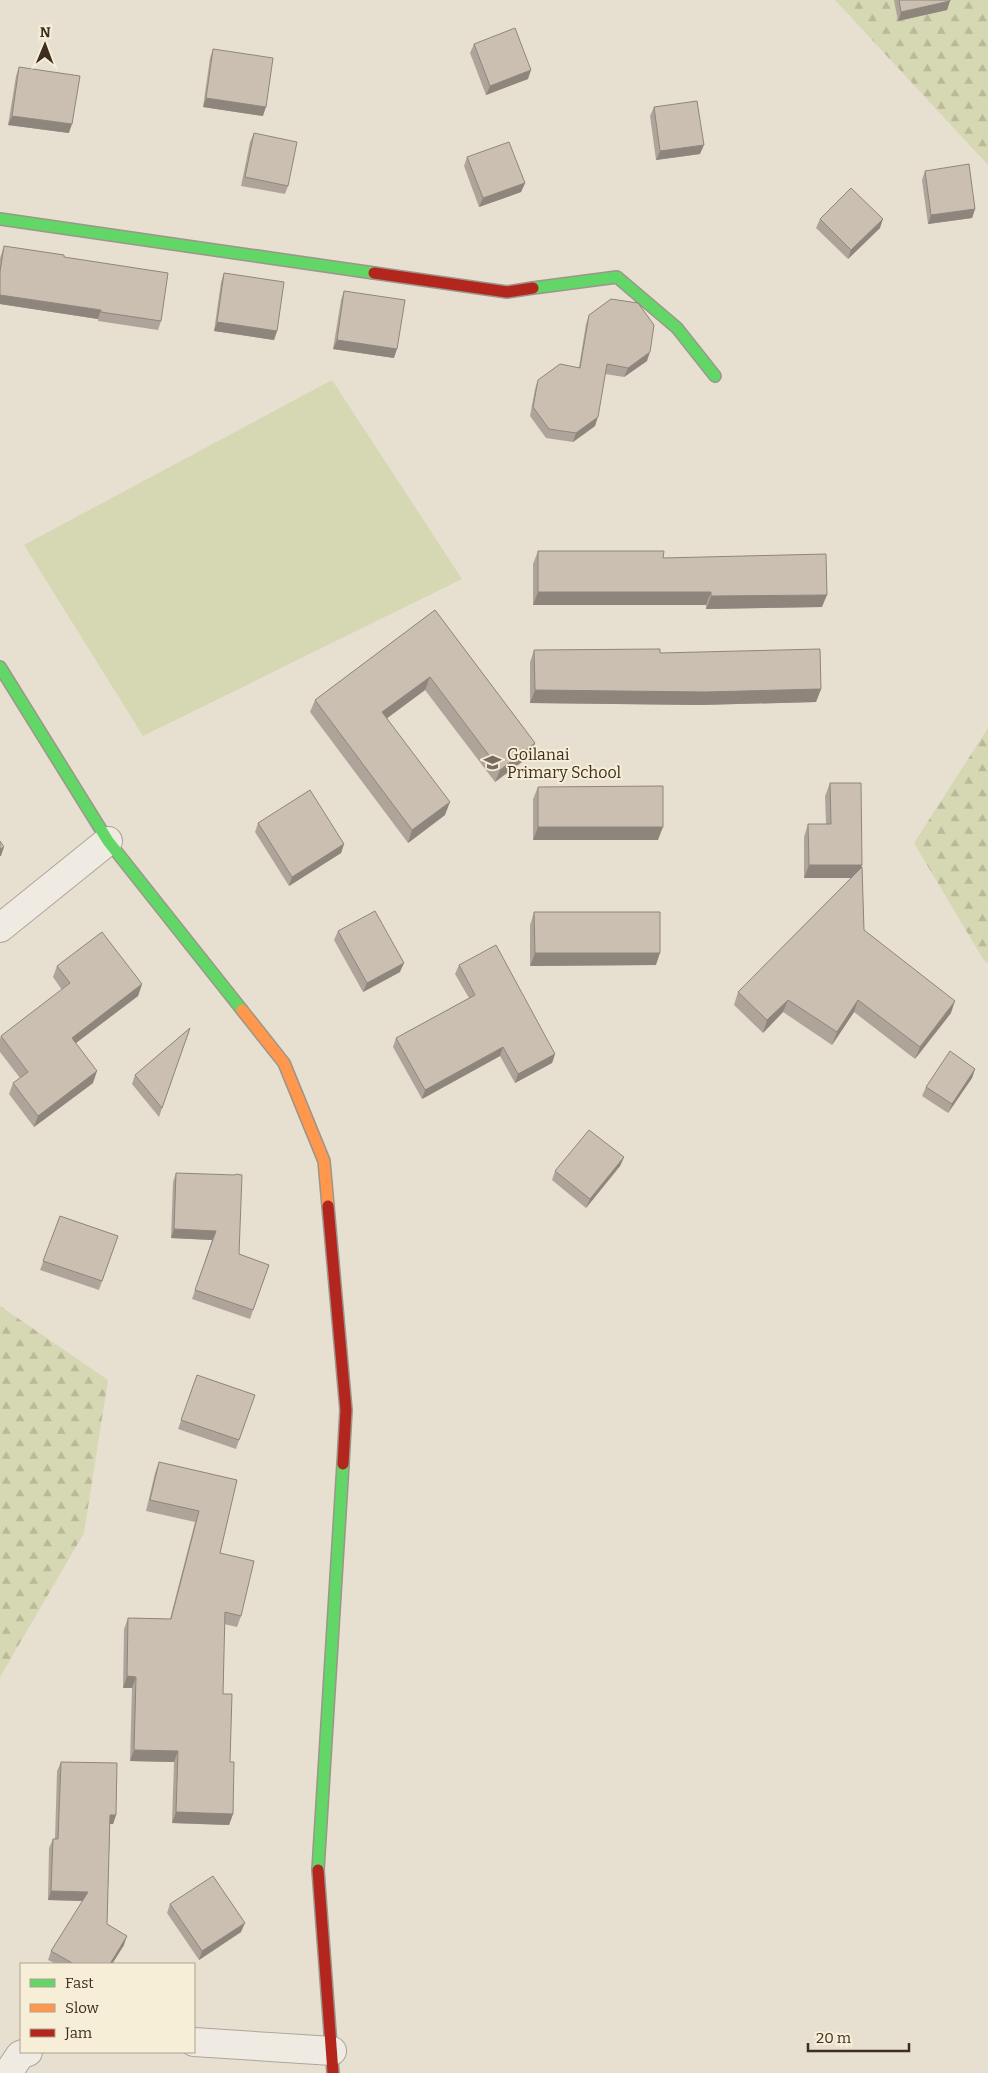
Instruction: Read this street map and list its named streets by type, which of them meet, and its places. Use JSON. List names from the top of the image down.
{
  "places": {
    "school or university": ["Goilanai Primary School"]
  },
  "legend": ["Fast", "Slow", "Jam"],
  "scale_bar": "20 m",
  "north": "top"
}
